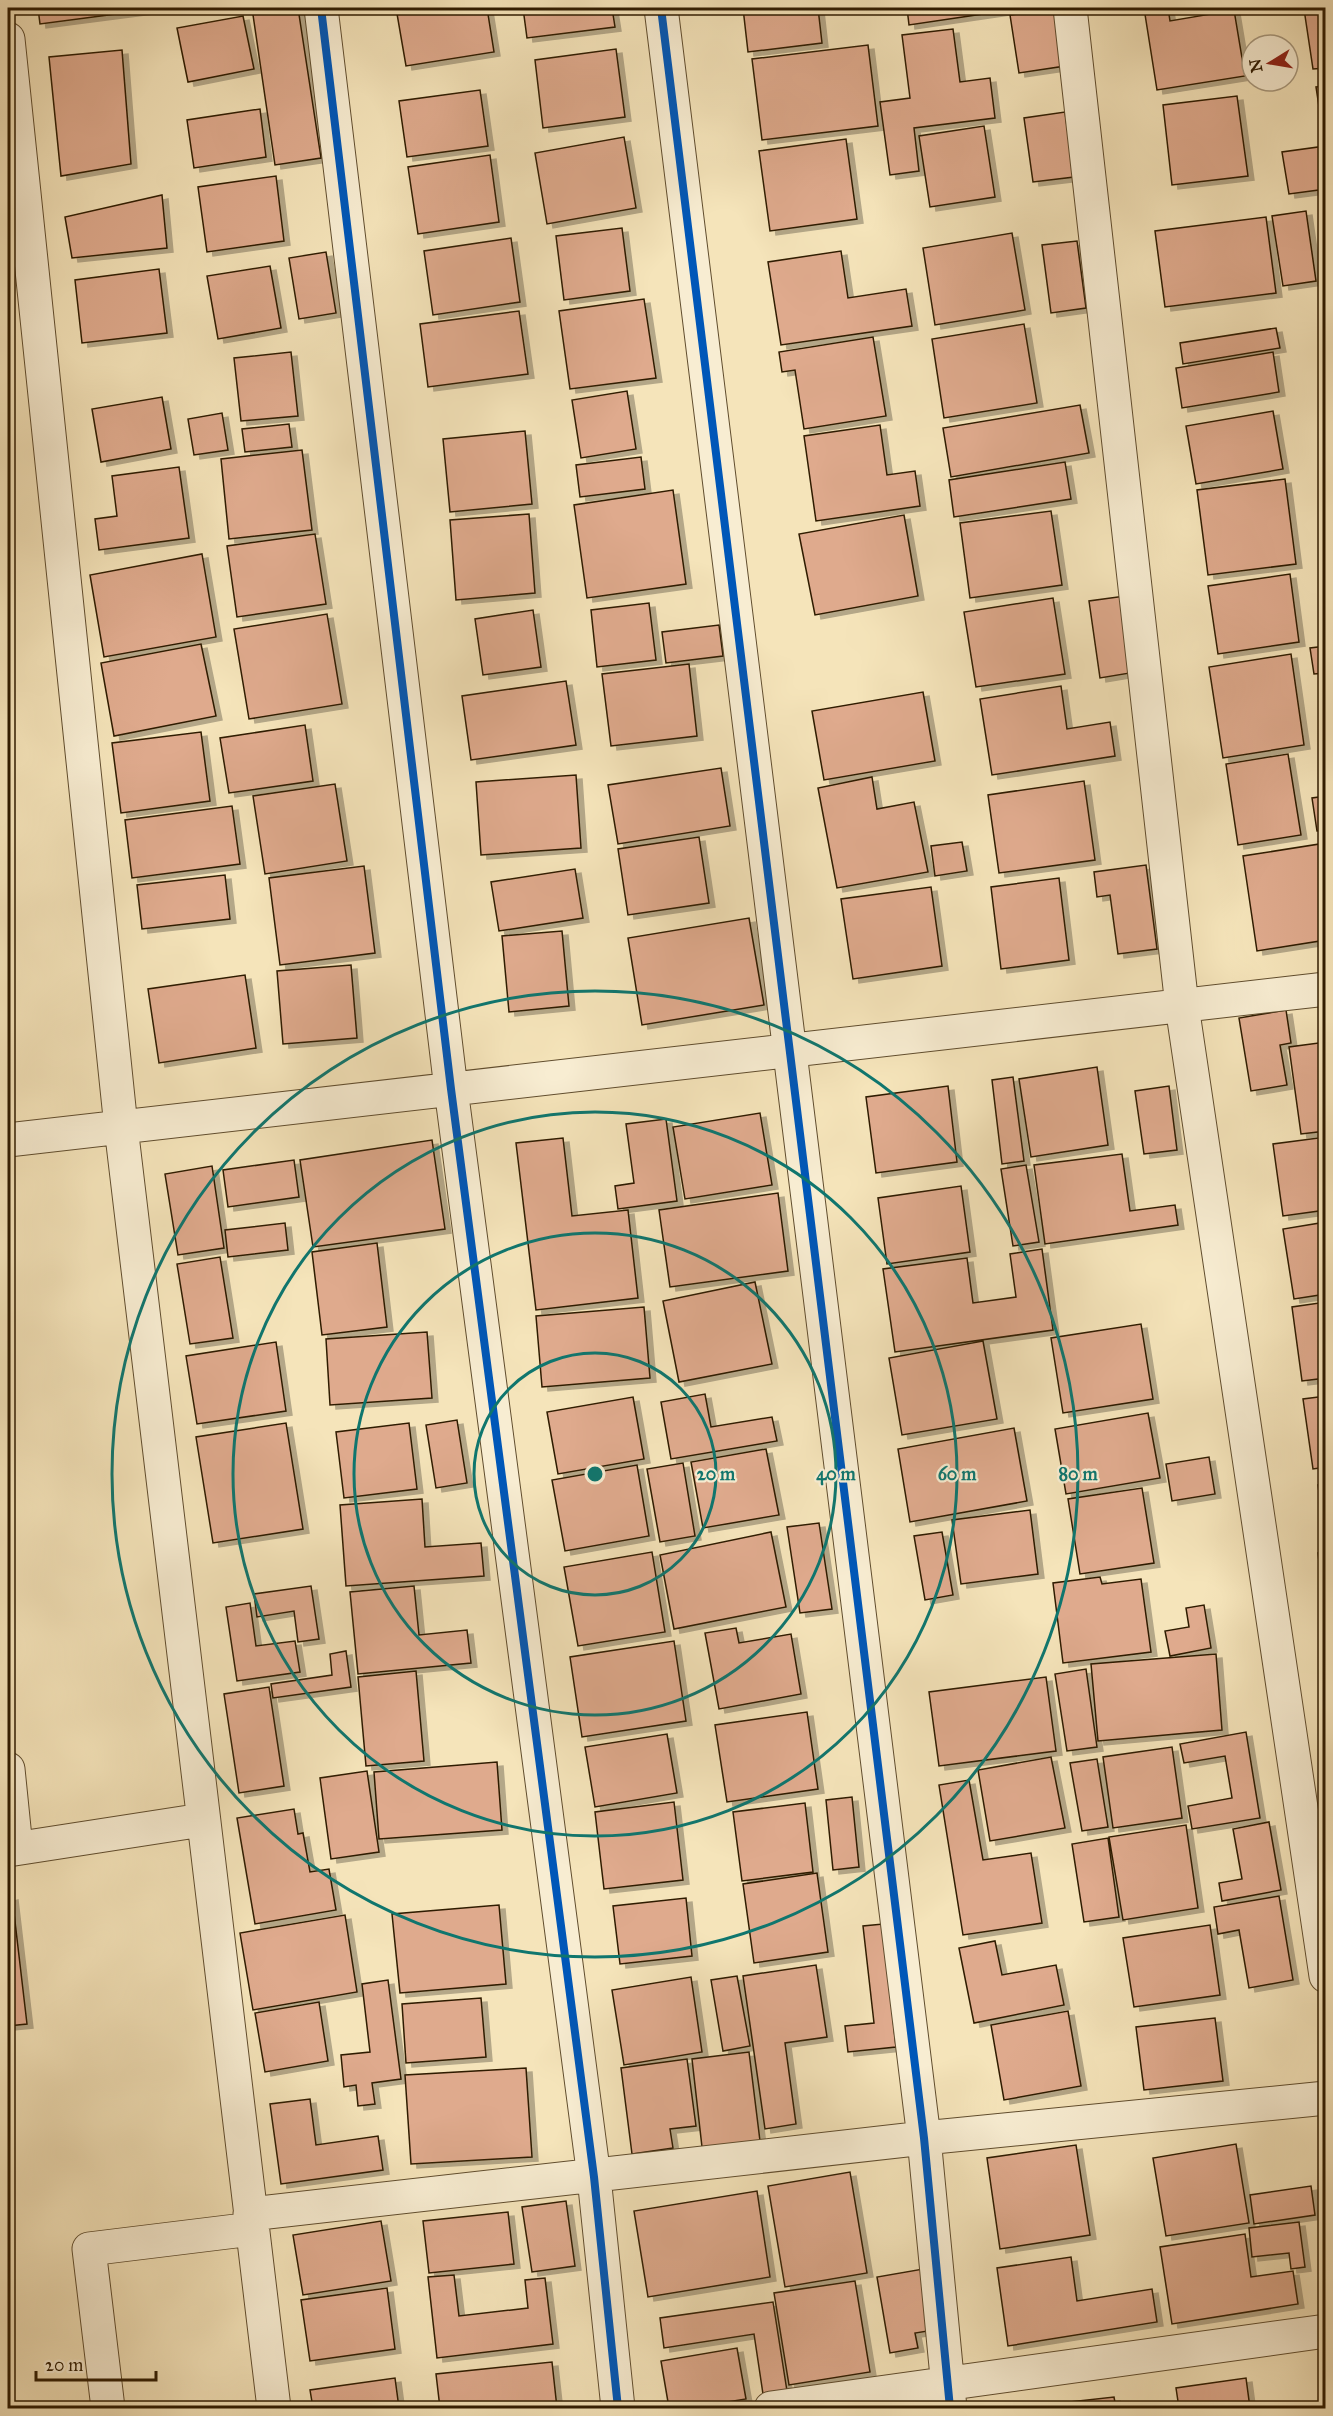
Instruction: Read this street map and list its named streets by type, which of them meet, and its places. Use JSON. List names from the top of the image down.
{
  "scale_bar": "20 m",
  "north": "left",
  "rings": [
    "20 m",
    "40 m",
    "60 m",
    "80 m"
  ]
}
